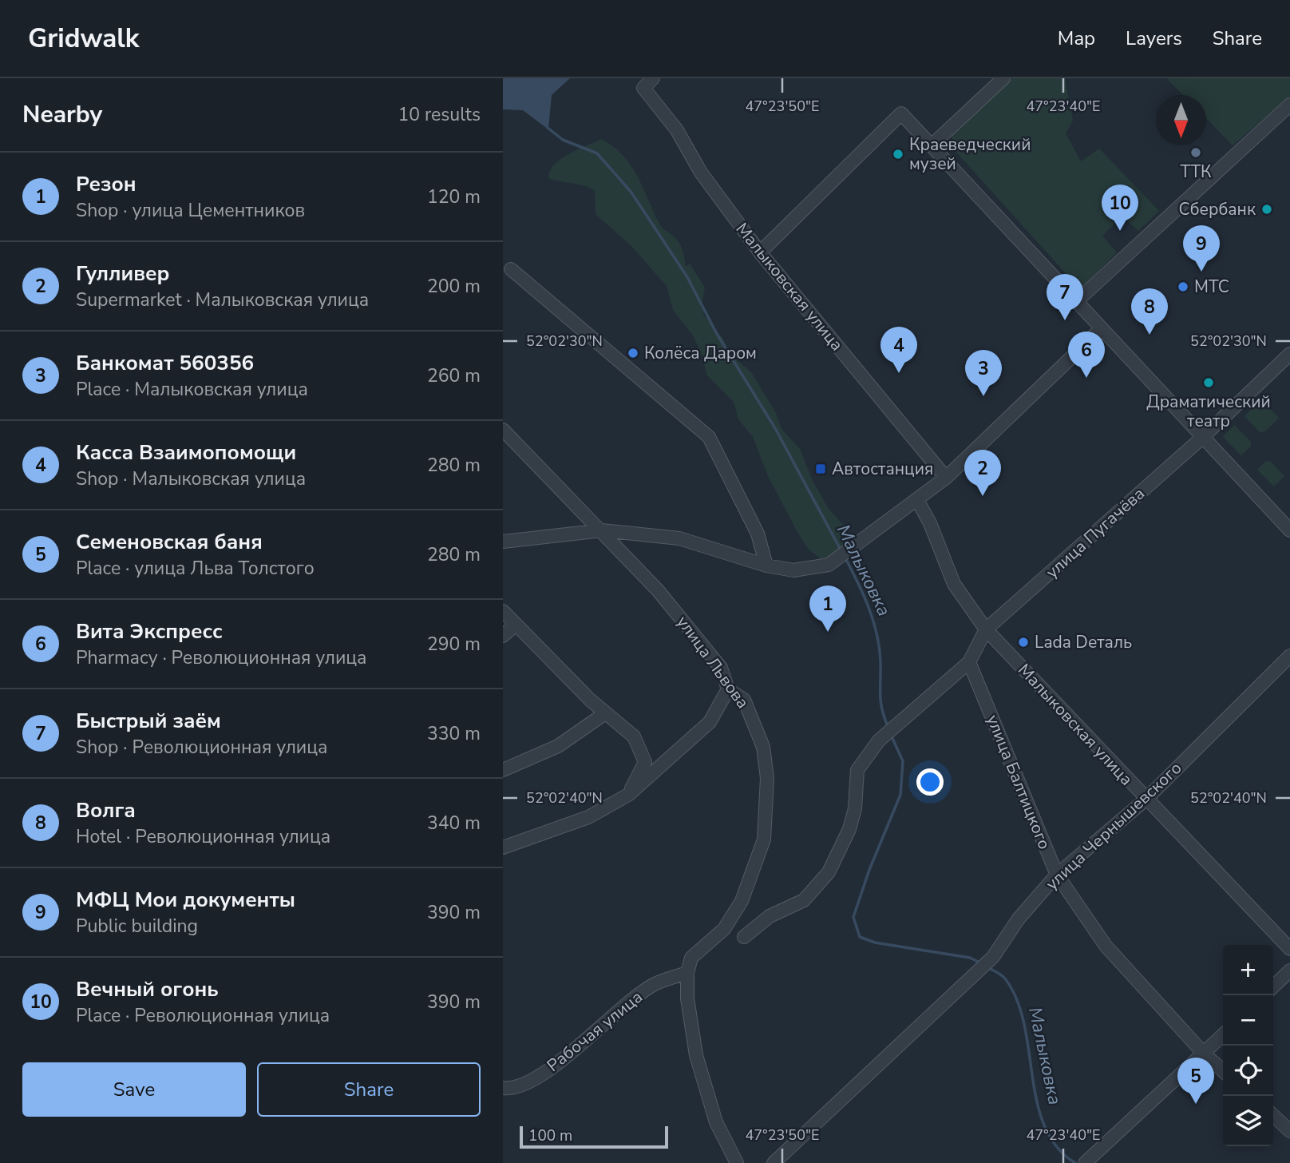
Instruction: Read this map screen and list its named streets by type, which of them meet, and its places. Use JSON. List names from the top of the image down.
{
  "streets": {
    "street": [
      "Малыковская улица",
      "улица Пугачёва",
      "улица Львова",
      "улица Балтицкого",
      "улица Чернышевского",
      "Рабочая улица"
    ]
  },
  "crossings": [
    ["Малыковская улица", "улица Пугачёва"],
    ["Малыковская улица", "улица Чернышевского"],
    ["улица Пугачёва", "улица Балтицкого"],
    ["улица Львова", "Рабочая улица"],
    ["улица Балтицкого", "улица Чернышевского"]
  ],
  "water": ["Малыковка"],
  "places": {
    "other": [
      "ТТК",
      "Краеведческий музей",
      "Сбербанк",
      "МТС",
      "Колёса Даром",
      "Драматический театр",
      "Lada Dеталь"
    ],
    "transit": ["Автостанция"]
  },
  "scale_bar": "100 m",
  "north": "bottom",
  "page": {
    "header": "Gridwalk",
    "nav": ["Map", "Layers", "Share"],
    "heading": ["Nearby", "10 results"],
    "list": [
      {
        "mark": "1",
        "name": "Резон",
        "note": "Shop · улица Цементников",
        "value": "120 m"
      },
      {
        "mark": "2",
        "name": "Гулливер",
        "note": "Supermarket · Малыковская улица",
        "value": "200 m"
      },
      {
        "mark": "3",
        "name": "Банкомат 560356",
        "note": "Place · Малыковская улица",
        "value": "260 m"
      },
      {
        "mark": "4",
        "name": "Касса Взаимопомощи",
        "note": "Shop · Малыковская улица",
        "value": "280 m"
      },
      {
        "mark": "5",
        "name": "Семеновская баня",
        "note": "Place · улица Льва Толстого",
        "value": "280 m"
      },
      {
        "mark": "6",
        "name": "Вита Экспресс",
        "note": "Pharmacy · Революционная улица",
        "value": "290 m"
      },
      {
        "mark": "7",
        "name": "Быстрый заём",
        "note": "Shop · Революционная улица",
        "value": "330 m"
      },
      {
        "mark": "8",
        "name": "Волга",
        "note": "Hotel · Революционная улица",
        "value": "340 m"
      },
      {
        "mark": "9",
        "name": "МФЦ Мои документы",
        "note": "Public building",
        "value": "390 m"
      },
      {
        "mark": "10",
        "name": "Вечный огонь",
        "note": "Place · Революционная улица",
        "value": "390 m"
      }
    ],
    "pins": [
      "10",
      "9",
      "7",
      "8",
      "4",
      "6",
      "3",
      "2",
      "1",
      "5"
    ],
    "map_buttons": ["+", "−"],
    "buttons": ["Save", "Share"],
    "scale": "100 m"
  },
  "coordinates": [
    "47°23'50\"E",
    "47°23'40\"E",
    "52°02'30\"N",
    "52°02'40\"N"
  ]
}
